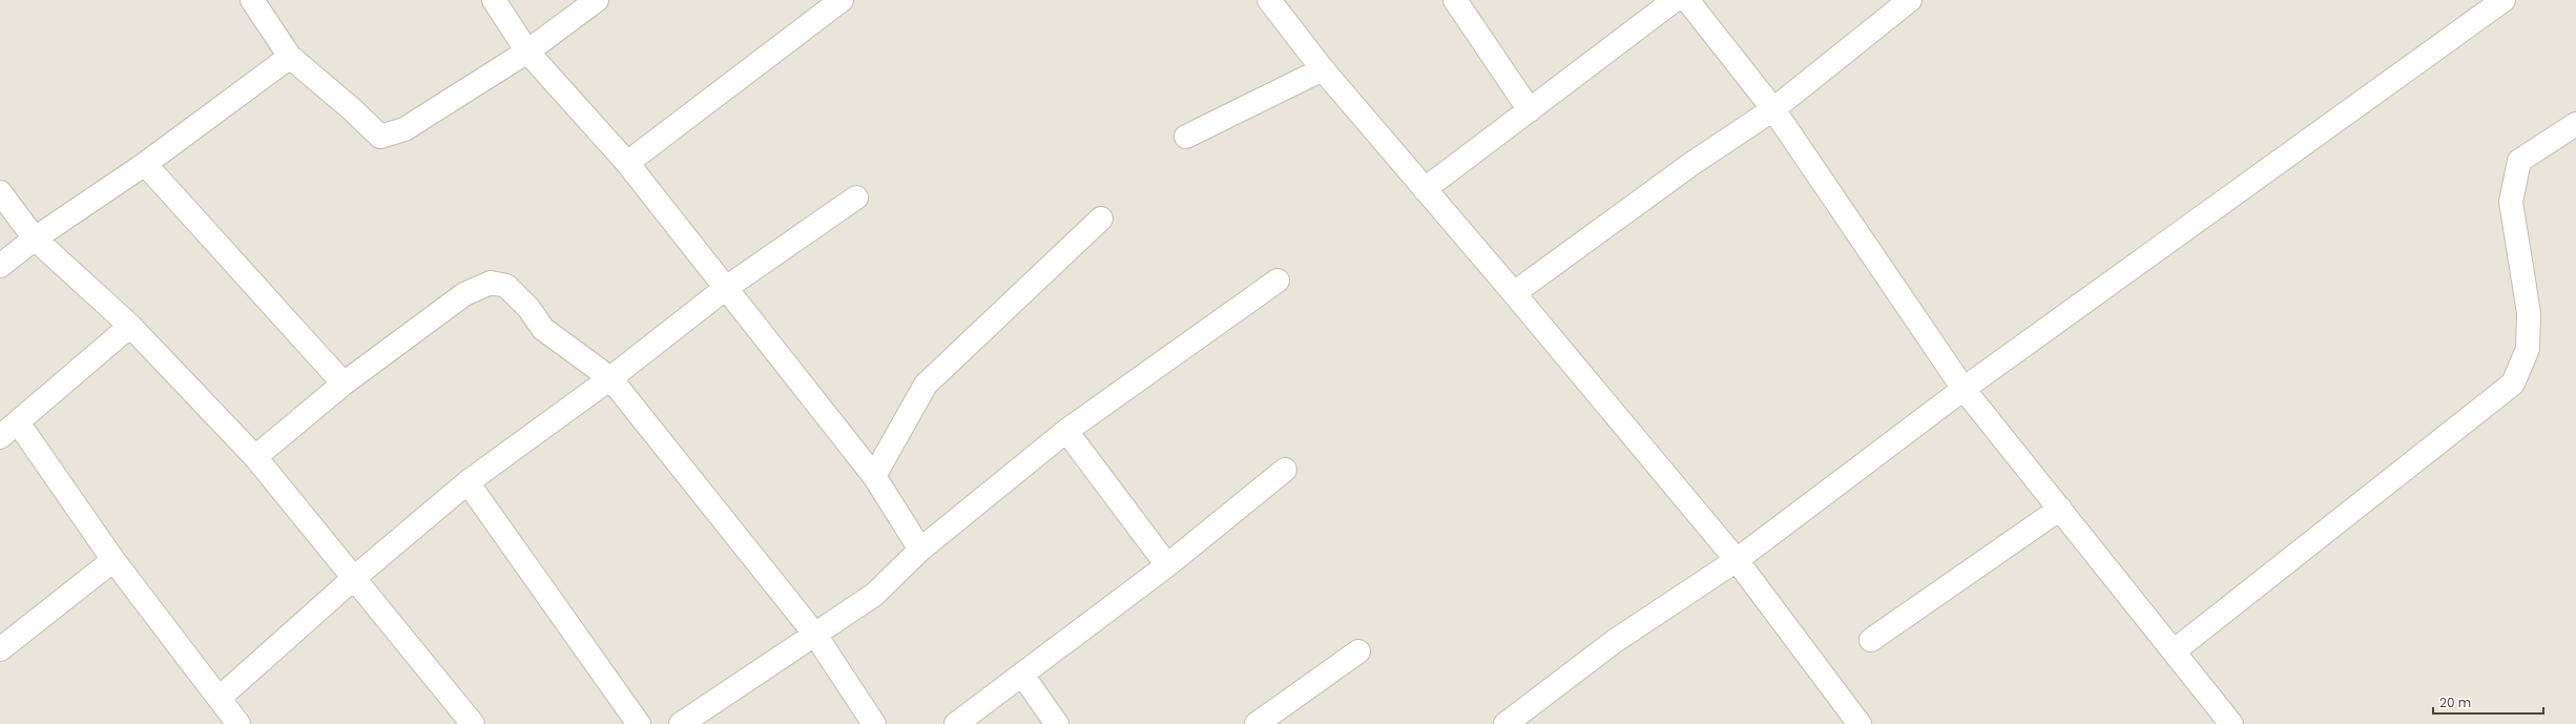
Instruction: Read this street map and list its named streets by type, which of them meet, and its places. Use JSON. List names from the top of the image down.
{
  "scale_bar": "20 m"
}
